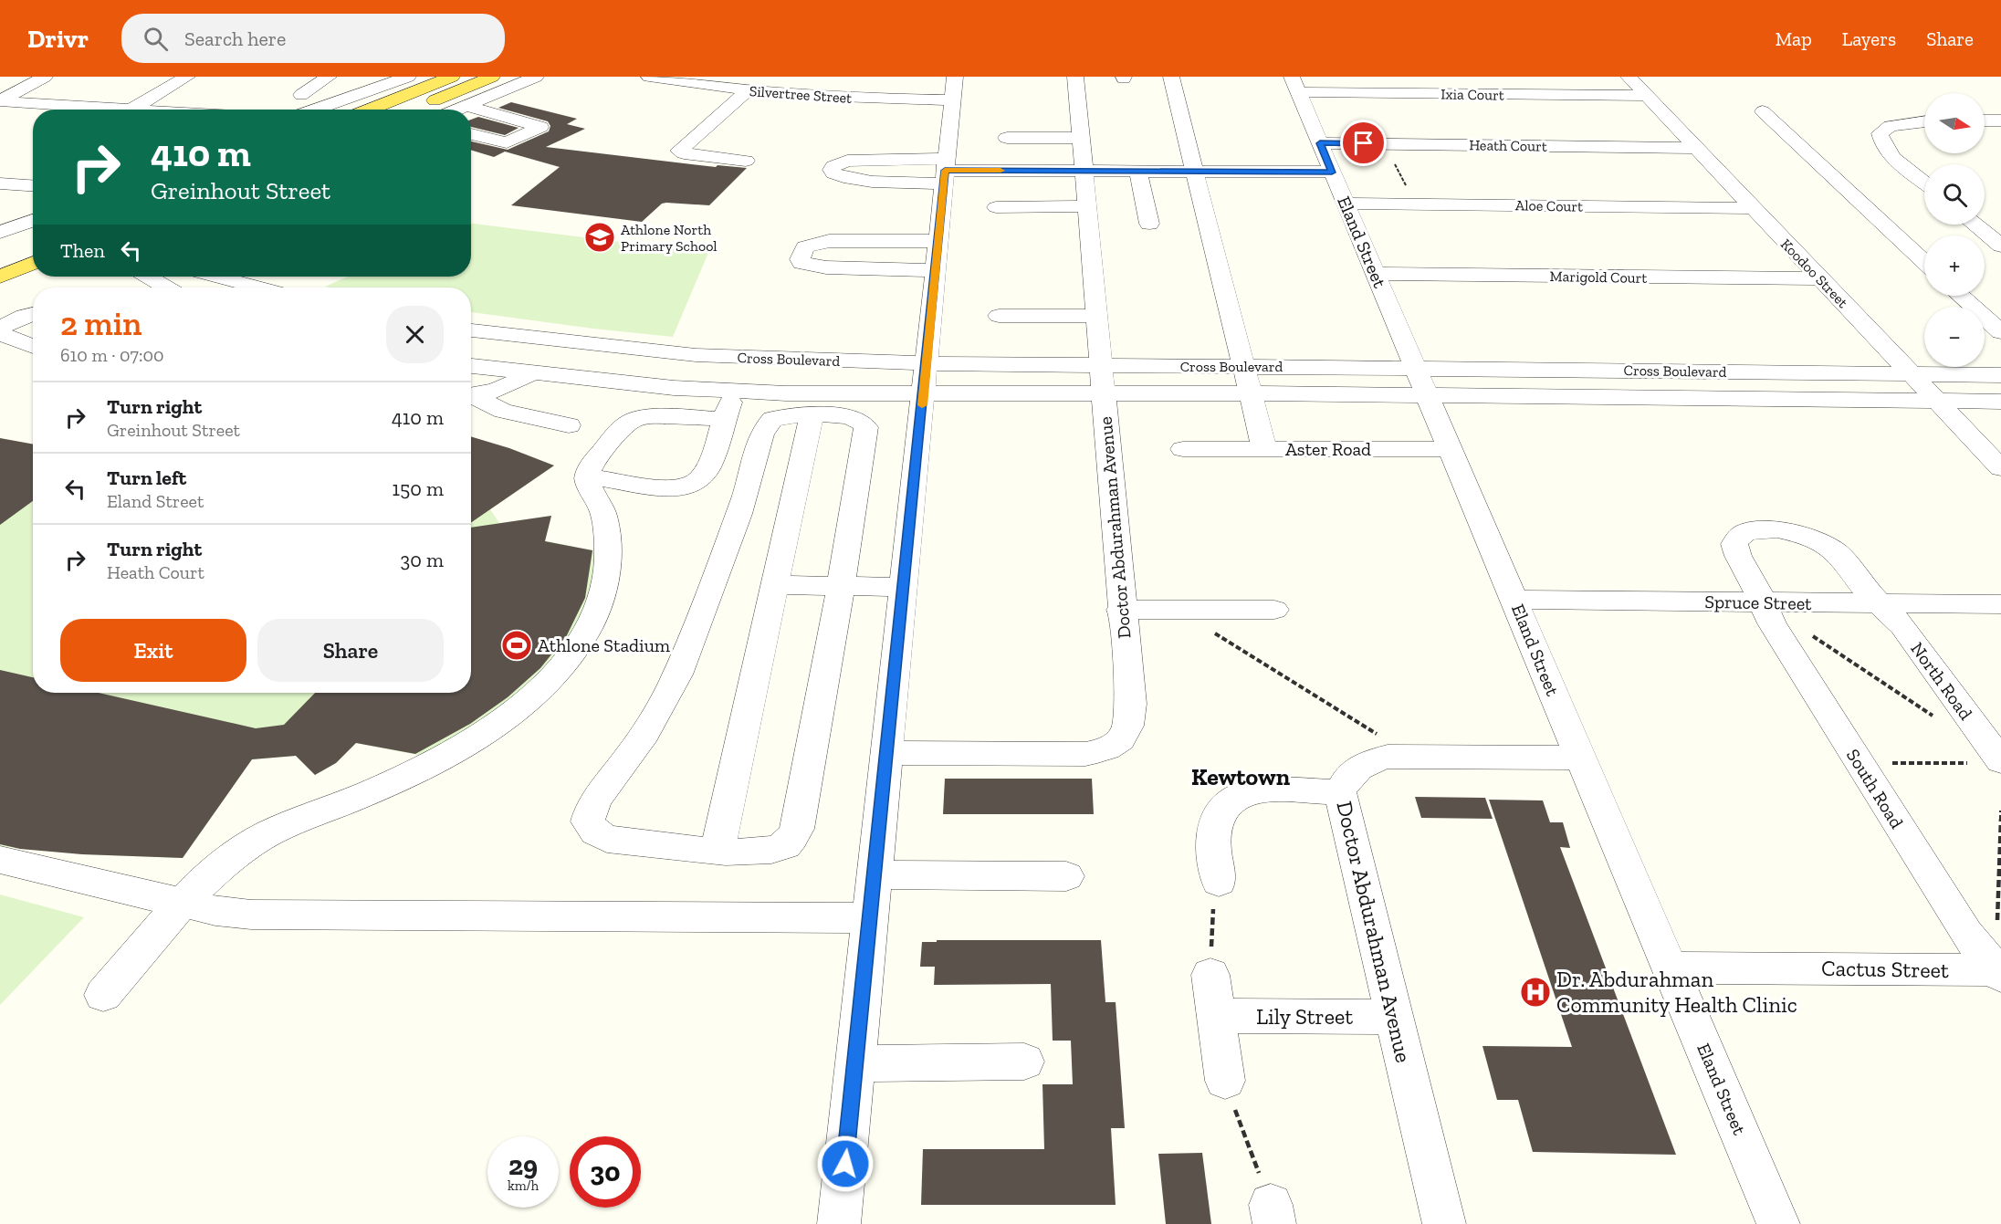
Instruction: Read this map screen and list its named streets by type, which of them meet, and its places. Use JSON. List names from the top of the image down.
{
  "streets": {
    "street": [
      "Silvertree Street",
      "Ixia Court",
      "Heath Court",
      "Aloe Court",
      "Eland Street",
      "Koodoo Street",
      "Marigold Court",
      "Cross Boulevard",
      "Aster Road",
      "Doctor Abdurahman Avenue",
      "Spruce Street",
      "North Road",
      "South Road",
      "Cactus Street",
      "Lily Street"
    ]
  },
  "crossings": [
    ["Ixia Court", "Eland Street"],
    ["Ixia Court", "Koodoo Street"],
    ["Heath Court", "Eland Street"],
    ["Heath Court", "Koodoo Street"],
    ["Aloe Court", "Eland Street"],
    ["Aloe Court", "Koodoo Street"],
    ["Eland Street", "Marigold Court"],
    ["Eland Street", "Cross Boulevard"],
    ["Eland Street", "Aster Road"],
    ["Eland Street", "Doctor Abdurahman Avenue"],
    ["Eland Street", "Spruce Street"],
    ["Eland Street", "Cactus Street"],
    ["Koodoo Street", "Marigold Court"],
    ["Koodoo Street", "Cross Boulevard"],
    ["Cross Boulevard", "Aster Road"],
    ["Cross Boulevard", "Doctor Abdurahman Avenue"],
    ["Doctor Abdurahman Avenue", "Lily Street"],
    ["Spruce Street", "North Road"],
    ["Spruce Street", "South Road"],
    ["North Road", "South Road"],
    ["South Road", "Cactus Street"]
  ],
  "districts": ["Kewtown"],
  "places": {
    "school or university": ["Athlone North Primary School"],
    "sports": ["Athlone Stadium"],
    "hospital": ["Dr. Abdurahman Community Health Clinic"]
  },
  "north": "right",
  "page": {
    "header": "Drivr",
    "search": "Search here",
    "nav": ["Map", "Layers", "Share"],
    "map_buttons": ["+", "−"],
    "turn": ["410 m", "Greinhout Street"],
    "then": "Then",
    "heading": ["2 min", "610 m · 07:00"],
    "list": [
      {
        "name": "Turn right",
        "note": "Greinhout Street",
        "value": "410 m"
      },
      {
        "name": "Turn left",
        "note": "Eland Street",
        "value": "150 m"
      },
      {
        "name": "Turn right",
        "note": "Heath Court",
        "value": "30 m"
      }
    ],
    "buttons": ["Exit", "Share"],
    "speed": "29 km/h",
    "limit": "30"
  }
}
